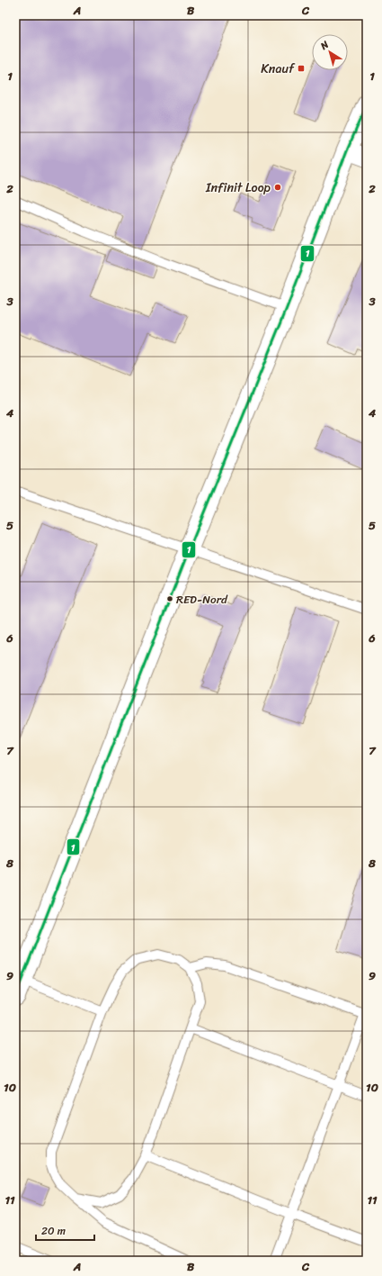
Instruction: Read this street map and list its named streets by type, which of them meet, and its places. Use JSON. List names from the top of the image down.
{
  "places": {
    "transit": ["Knauf"],
    "other": ["Infinit Loop", "RED-Nord"]
  },
  "lines": ["transit line 1"],
  "scale_bar": "20 m",
  "north": "top left",
  "grid": {
    "columns": ["A", "B", "C"],
    "rows": [
      "1",
      "2",
      "3",
      "4",
      "5",
      "6",
      "7",
      "8",
      "9",
      "10",
      "11"
    ]
  }
}
